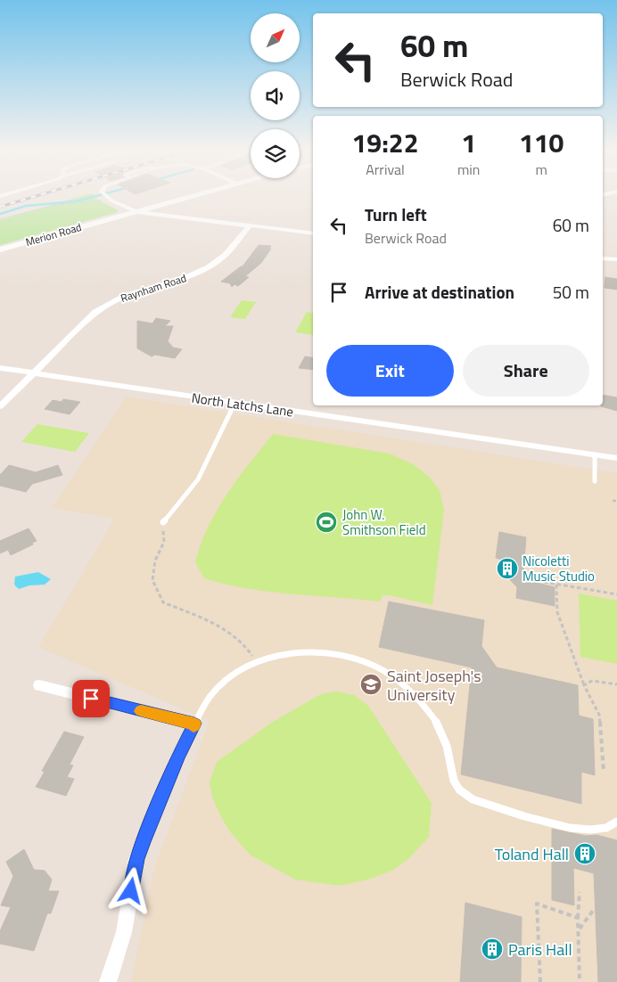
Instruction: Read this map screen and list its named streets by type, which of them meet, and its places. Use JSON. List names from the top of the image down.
{
  "streets": {
    "street": ["Merion Road", "Raynham Road", "North Latchs Lane"]
  },
  "crossings": [
    ["Raynham Road", "North Latchs Lane"]
  ],
  "places": {
    "sports": ["John W. Smithson Field"],
    "building": ["Nicoletti Music Studio", "Toland Hall", "Paris Hall"],
    "school or university": ["Saint Joseph's University"]
  },
  "north": "top right",
  "page": {
    "turn": ["60 m", "Berwick Road"],
    "eta": [
      "19:22",
      "Arrival",
      "1",
      "min",
      "110",
      "m"
    ],
    "list": [
      {
        "name": "Turn left",
        "note": "Berwick Road",
        "value": "60 m"
      },
      {
        "name": "Arrive at destination",
        "value": "50 m"
      }
    ],
    "buttons": ["Exit", "Share"]
  }
}
